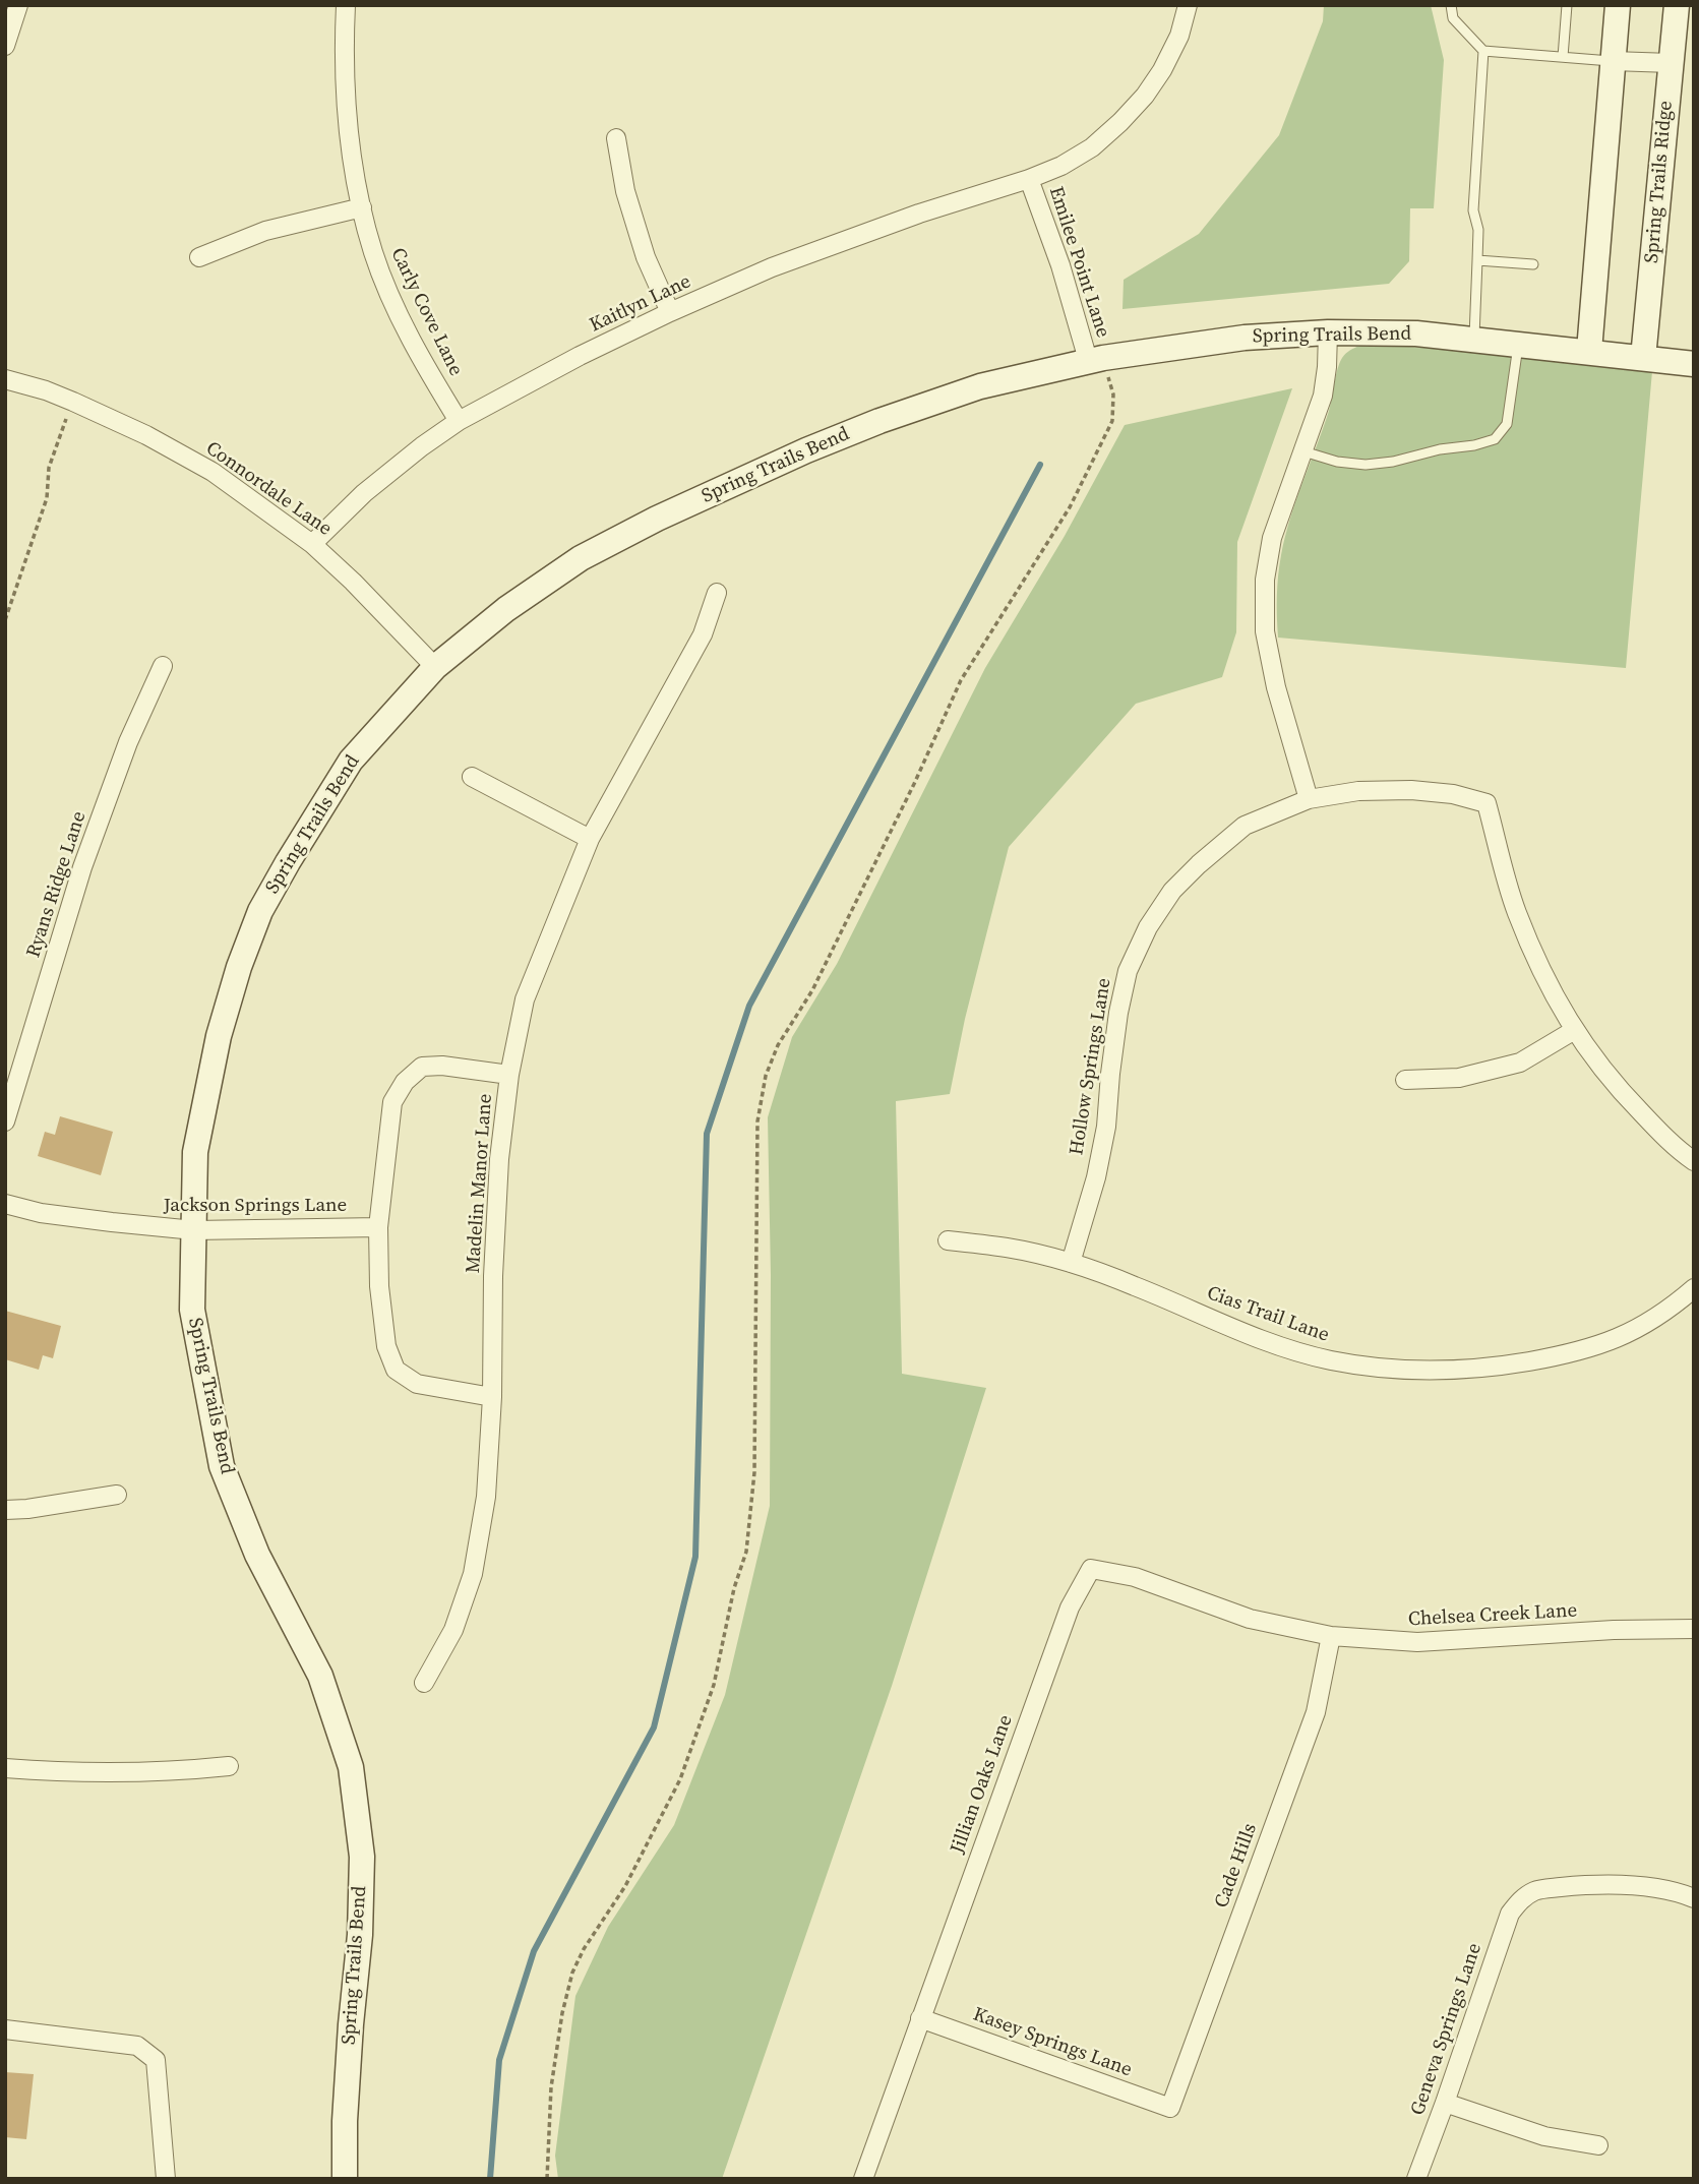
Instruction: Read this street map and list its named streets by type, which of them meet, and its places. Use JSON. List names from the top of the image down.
{
  "streets": {
    "street": [
      "Spring Trails Ridge",
      "Emilee Point Lane",
      "Kaitlyn Lane",
      "Carly Cove Lane",
      "Spring Trails Bend",
      "Connordale Lane",
      "Ryans Ridge Lane",
      "Hollow Springs Lane",
      "Madelin Manor Lane",
      "Jackson Springs Lane",
      "Cias Trail Lane",
      "Chelsea Creek Lane",
      "Jillian Oaks Lane",
      "Cade Hills",
      "Geneva Springs Lane",
      "Kasey Springs Lane"
    ]
  },
  "crossings": [
    ["Spring Trails Ridge", "Spring Trails Bend"],
    ["Emilee Point Lane", "Kaitlyn Lane"],
    ["Emilee Point Lane", "Spring Trails Bend"],
    ["Kaitlyn Lane", "Carly Cove Lane"],
    ["Kaitlyn Lane", "Connordale Lane"],
    ["Spring Trails Bend", "Connordale Lane"],
    ["Spring Trails Bend", "Jackson Springs Lane"],
    ["Hollow Springs Lane", "Cias Trail Lane"],
    ["Chelsea Creek Lane", "Jillian Oaks Lane"],
    ["Chelsea Creek Lane", "Cade Hills"],
    ["Jillian Oaks Lane", "Kasey Springs Lane"],
    ["Cade Hills", "Kasey Springs Lane"]
  ]
}
